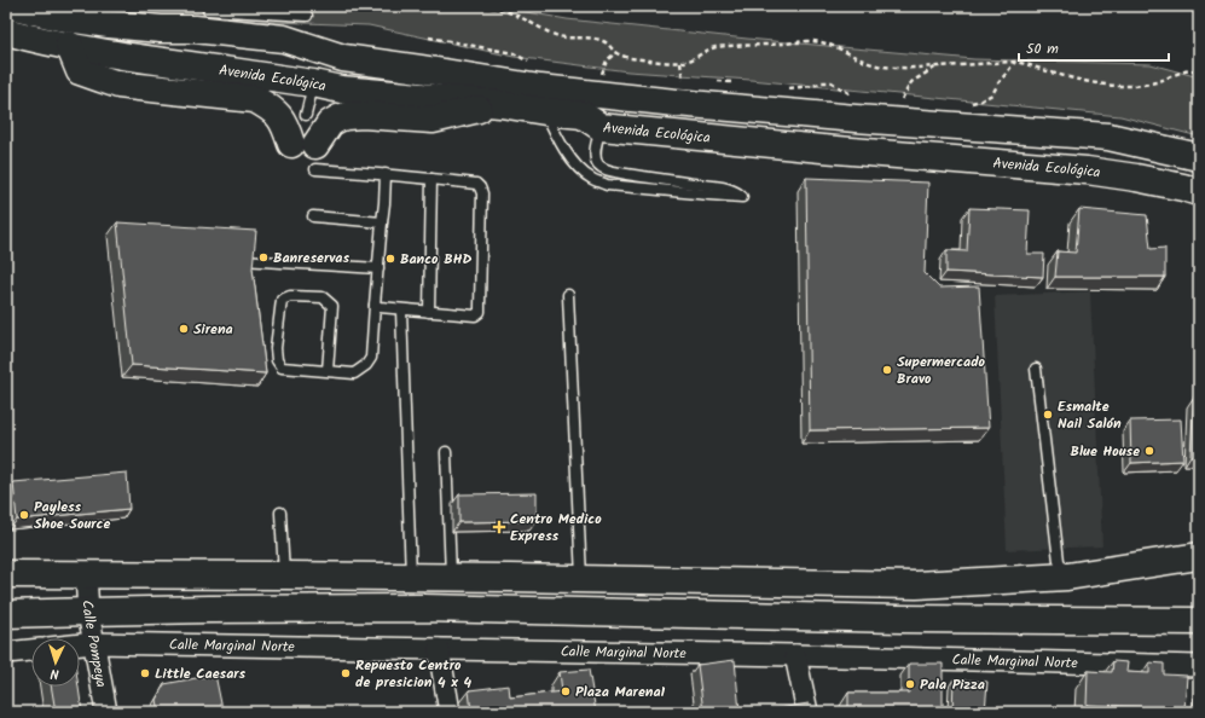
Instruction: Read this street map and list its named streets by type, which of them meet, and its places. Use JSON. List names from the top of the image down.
{
  "streets": {
    "main road": ["Avenida Ecológica"],
    "street": ["Calle Pompeya", "Calle Marginal Norte"]
  },
  "crossings": [
    ["Calle Pompeya", "Calle Marginal Norte"]
  ],
  "places": {
    "other": [
      "Banreservas",
      "Banco BHD",
      "Sirena",
      "Supermercado Bravo",
      "Esmalte Nail Salón",
      "Blue House",
      "Payless Shoe Source",
      "Little Caesars",
      "Repuesto Centro de presicion 4 x 4",
      "Pala Pizza",
      "Plaza Marena1"
    ],
    "health": ["Centro Medico Express"]
  },
  "scale_bar": "50 m",
  "north": "bottom"
}
